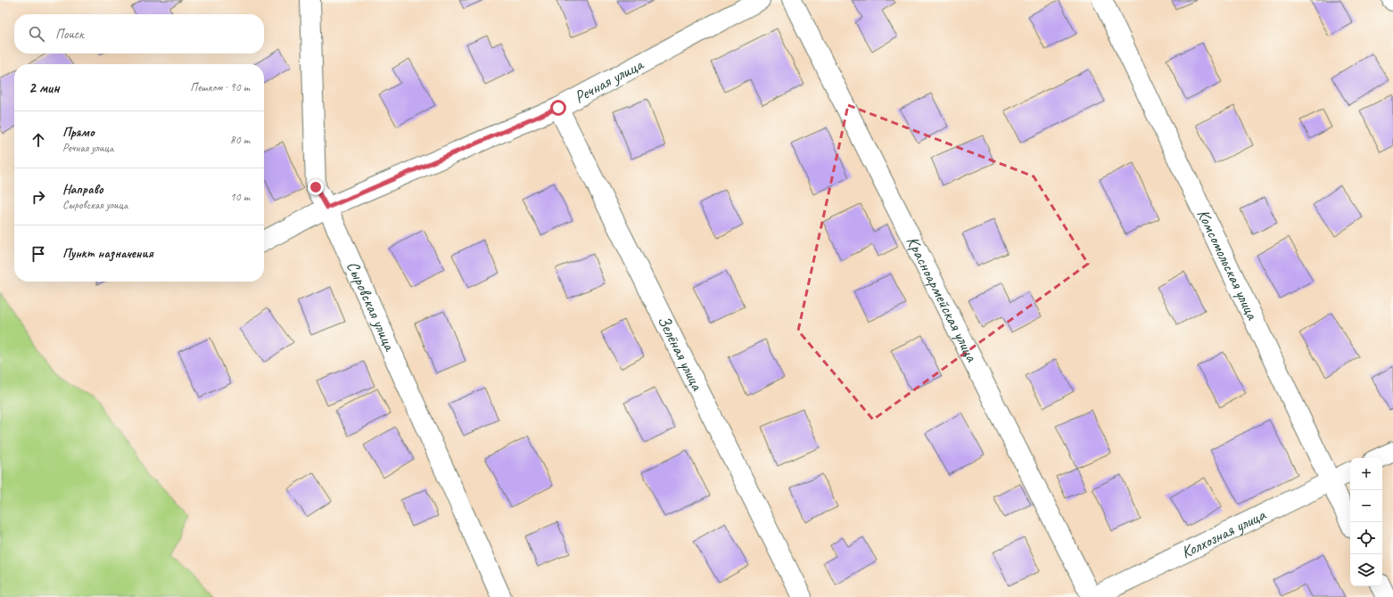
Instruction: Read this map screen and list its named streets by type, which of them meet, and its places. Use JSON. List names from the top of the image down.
{
  "streets": {
    "street": [
      "Речная улица",
      "Комсомольская улица",
      "Красноармейская улица",
      "Сыровская улица",
      "Зелёная улица",
      "Колхозная улица"
    ]
  },
  "crossings": [
    ["Речная улица", "Сыровская улица"],
    ["Речная улица", "Зелёная улица"],
    ["Комсомольская улица", "Колхозная улица"],
    ["Красноармейская улица", "Колхозная улица"]
  ],
  "page": {
    "search": "Поиск",
    "heading": ["2 мин", "Пешком · 90 m"],
    "list": [
      ["Прямо", "Речная улица", "80 m"],
      ["Направо", "Сыровская улица", "10 m"],
      "Пункт назначения"
    ],
    "map_buttons": ["+", "−"]
  }
}
